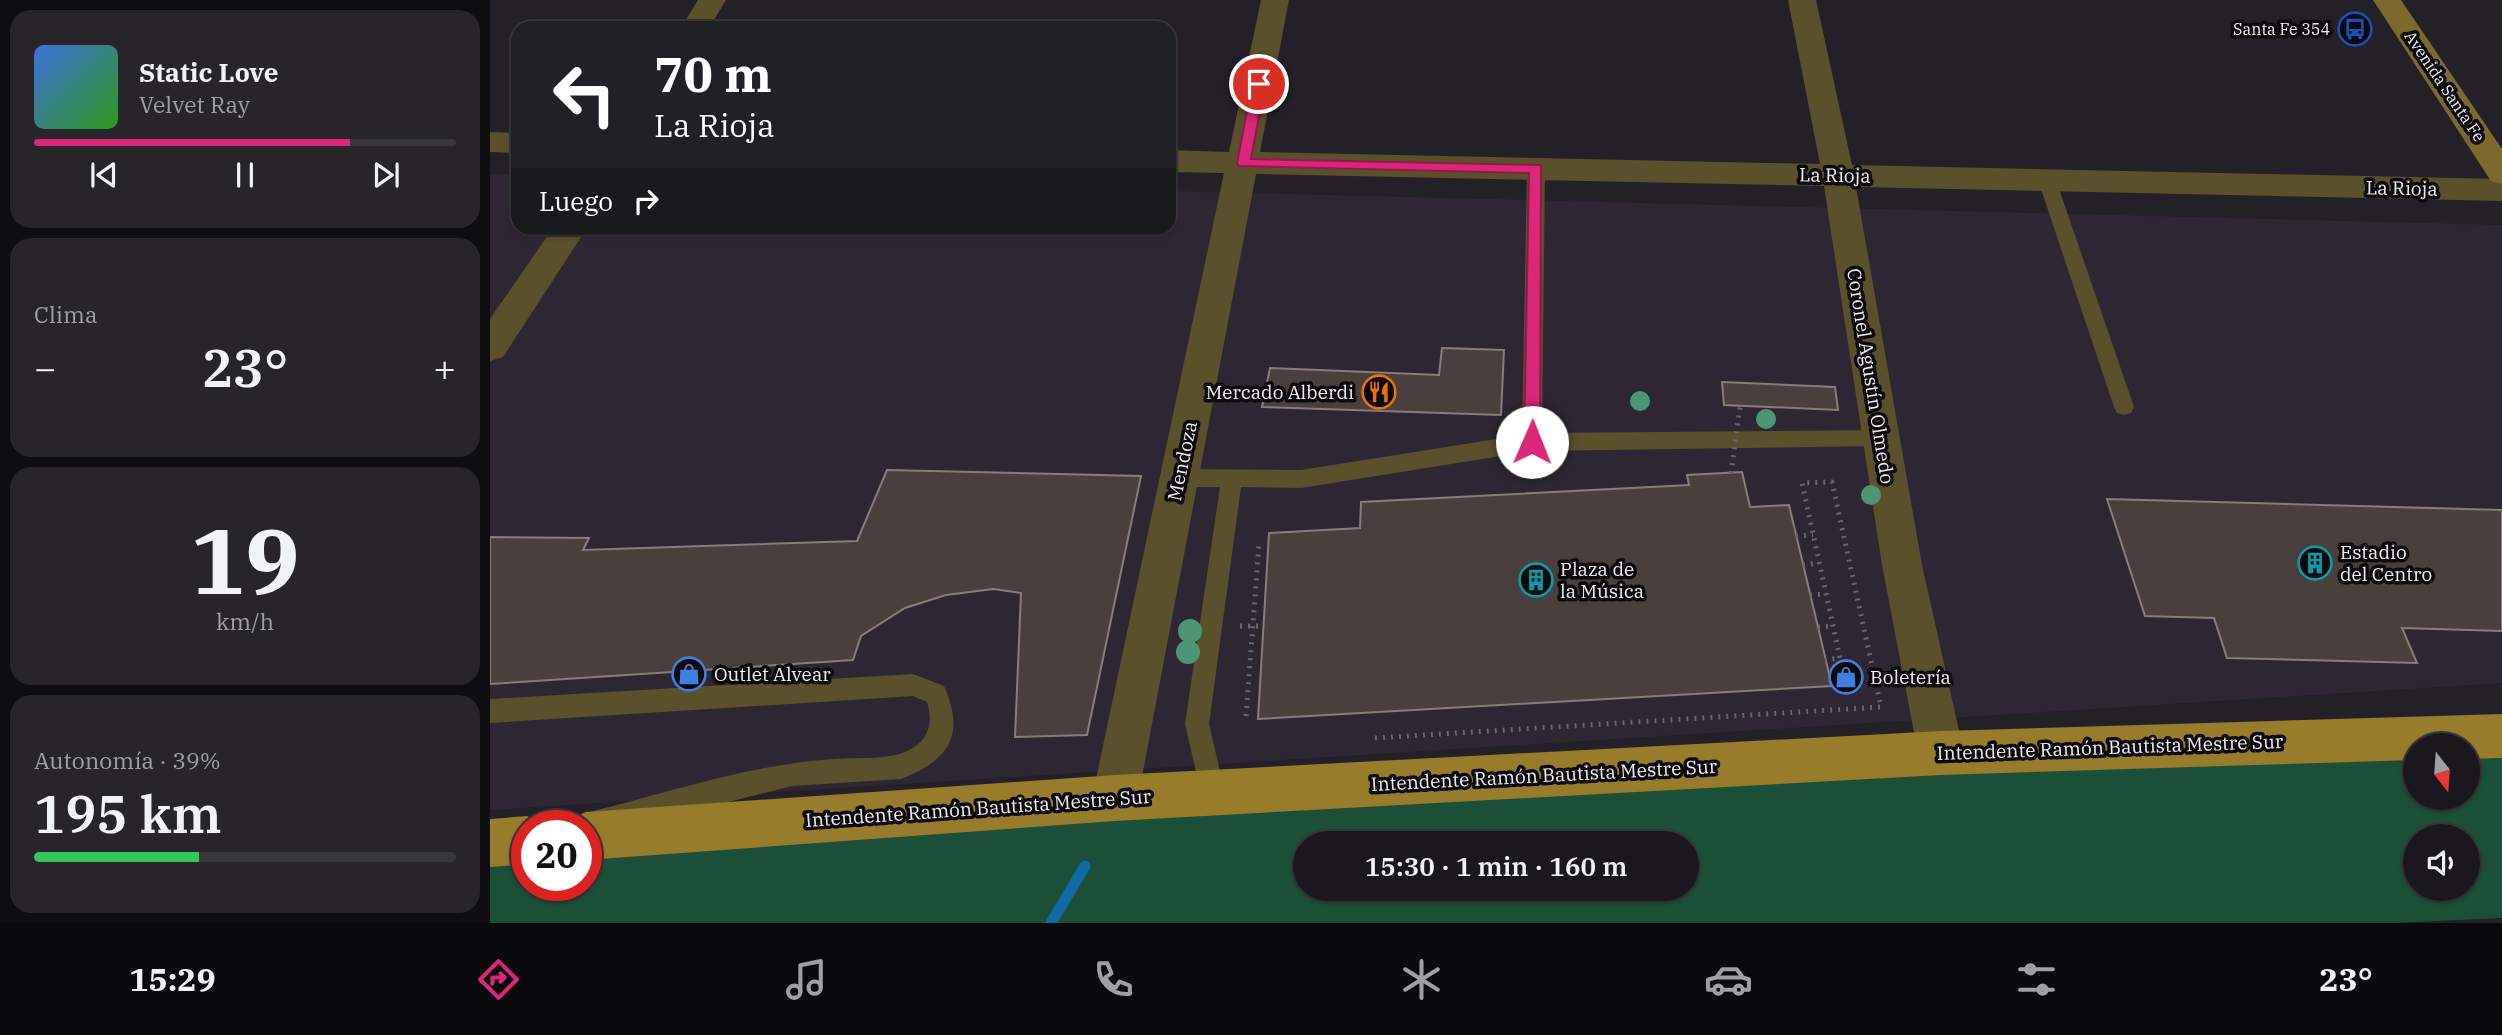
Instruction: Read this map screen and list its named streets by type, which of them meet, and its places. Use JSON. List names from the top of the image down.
{
  "streets": {
    "main road": ["Avenida Santa Fe", "Intendente Ramón Bautista Mestre Sur"],
    "street": ["La Rioja", "Coronel Agustín Olmedo", "Mendoza"]
  },
  "crossings": [
    ["La Rioja", "Coronel Agustín Olmedo"],
    ["La Rioja", "Mendoza"],
    ["Coronel Agustín Olmedo", "Intendente Ramón Bautista Mestre Sur"],
    ["Mendoza", "Intendente Ramón Bautista Mestre Sur"]
  ],
  "places": {
    "bus stop": ["Santa Fe 354"],
    "restaurant": ["Mercado Alberdi"],
    "building": ["Estadio del Centro", "Plaza de la Música"],
    "shop": ["Outlet Alvear", "Boletería"]
  },
  "north": "bottom",
  "page": {
    "turn": ["70 m", "La Rioja"],
    "song": ["Static Love", "Velvet Ray"],
    "then": "Luego",
    "tile": [
      "Clima",
      ["19", "km/h"],
      ["Autonomía · 39%", "195 km"]
    ],
    "heat": ["−", "23°", "+"],
    "limit": "20",
    "trip": "15:30 · 1 min · 160 m",
    "tabs": ["15:29", "23°"]
  }
}
